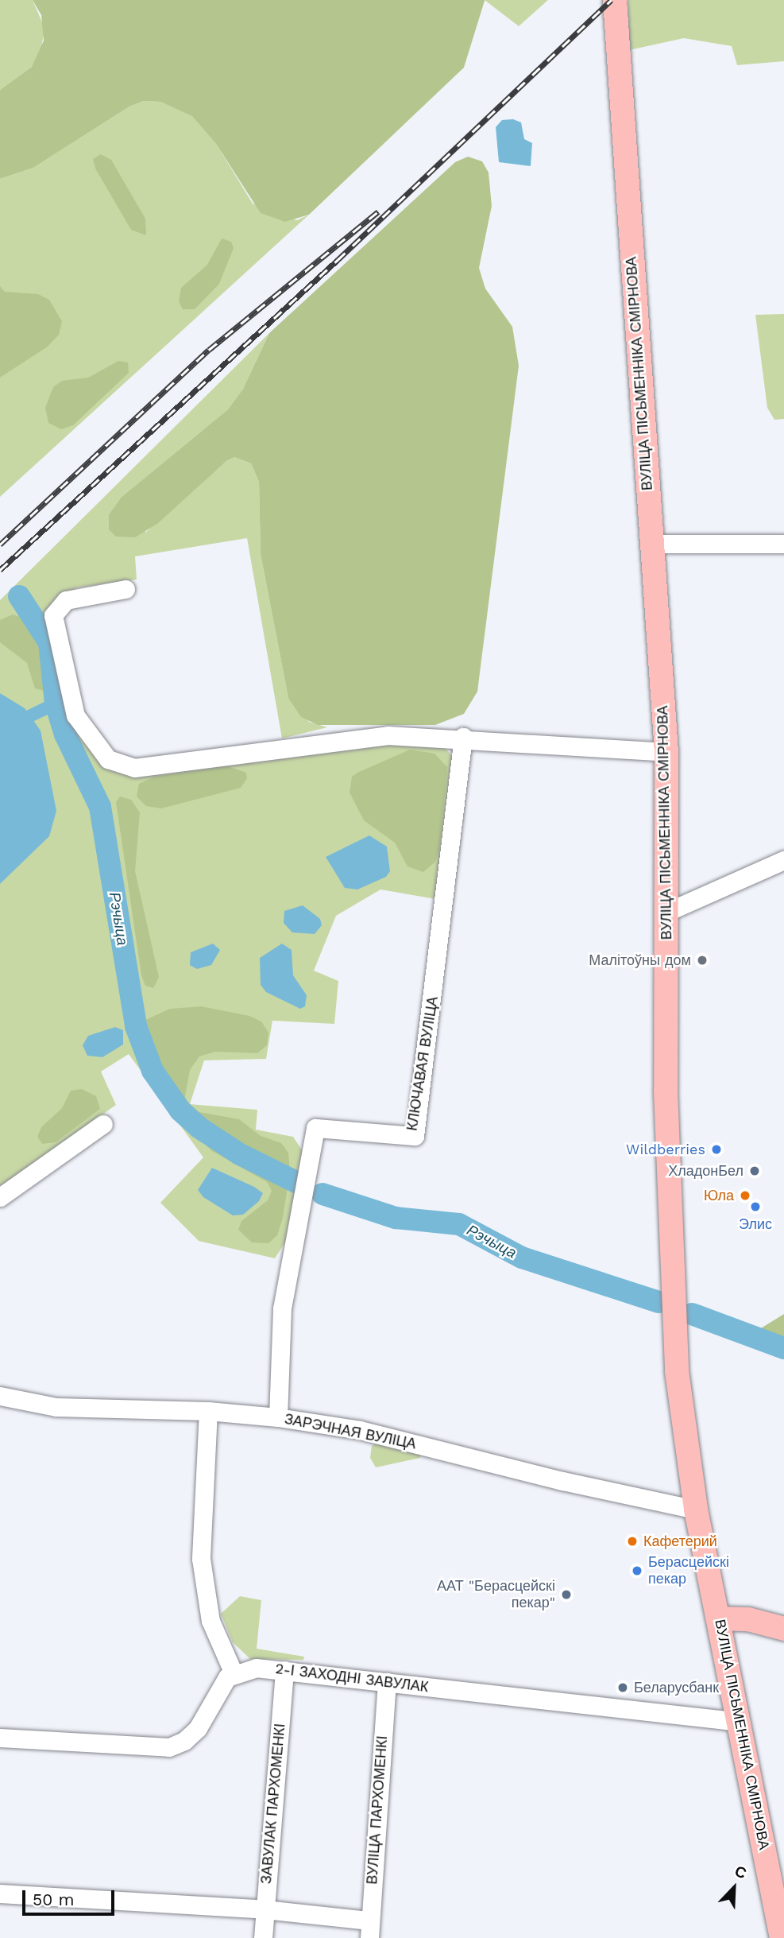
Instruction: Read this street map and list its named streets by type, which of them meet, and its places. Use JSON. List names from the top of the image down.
{
  "streets": {
    "main road": ["ВУЛІЦА ПІСЬМЕННІКА СМІРНОВА"],
    "street": [
      "КЛЮЧАВАЯ ВУЛІЦА",
      "ЗАРЭЧНАЯ ВУЛІЦА",
      "2-І ЗАХОДНІ ЗАВУЛАК",
      "ЗАВУЛАК ПАРХОМЕНКІ",
      "ВУЛІЦА ПАРХОМЕНКІ"
    ]
  },
  "crossings": [
    ["ВУЛІЦА ПІСЬМЕННІКА СМІРНОВА", "ЗАРЭЧНАЯ ВУЛІЦА"],
    ["ВУЛІЦА ПІСЬМЕННІКА СМІРНОВА", "2-І ЗАХОДНІ ЗАВУЛАК"],
    ["КЛЮЧАВАЯ ВУЛІЦА", "ЗАРЭЧНАЯ ВУЛІЦА"],
    ["2-І ЗАХОДНІ ЗАВУЛАК", "ЗАВУЛАК ПАРХОМЕНКІ"],
    ["2-І ЗАХОДНІ ЗАВУЛАК", "ВУЛІЦА ПАРХОМЕНКІ"]
  ],
  "water": ["Рэчыца"],
  "places": [
    "Малітоўны дом",
    "Wildberries",
    "ХладонБел",
    "Юла",
    "Элис",
    "Кафетерий",
    "Берасцейскі пекар",
    "ААТ \"Берасцейскі пекар\"",
    "Беларусбанк"
  ],
  "scale_bar": "50 m",
  "north": "top right"
}
